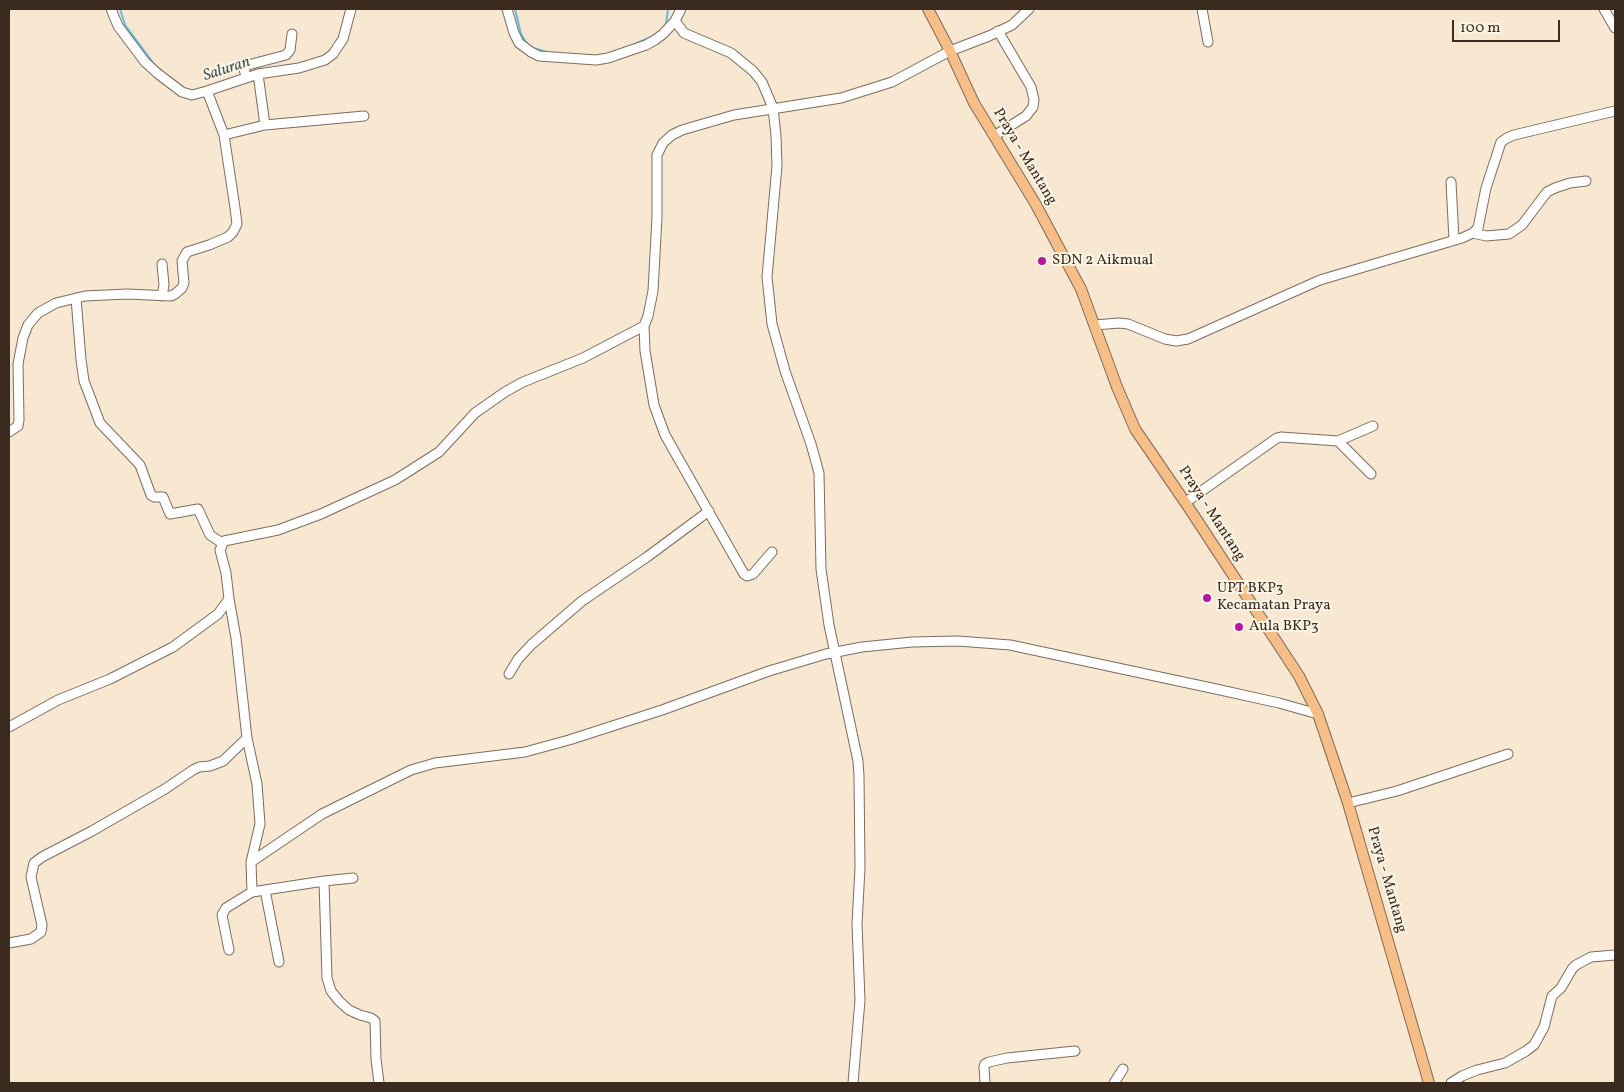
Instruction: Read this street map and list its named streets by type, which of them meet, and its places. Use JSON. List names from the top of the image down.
{
  "streets": {
    "main road": ["Praya - Mantang"]
  },
  "water": ["Saluran"],
  "places": ["SDN 2 Aikmual", "UPT BKP3 Kecamatan Praya", "Aula BKP3"],
  "scale_bar": "100 m"
}
